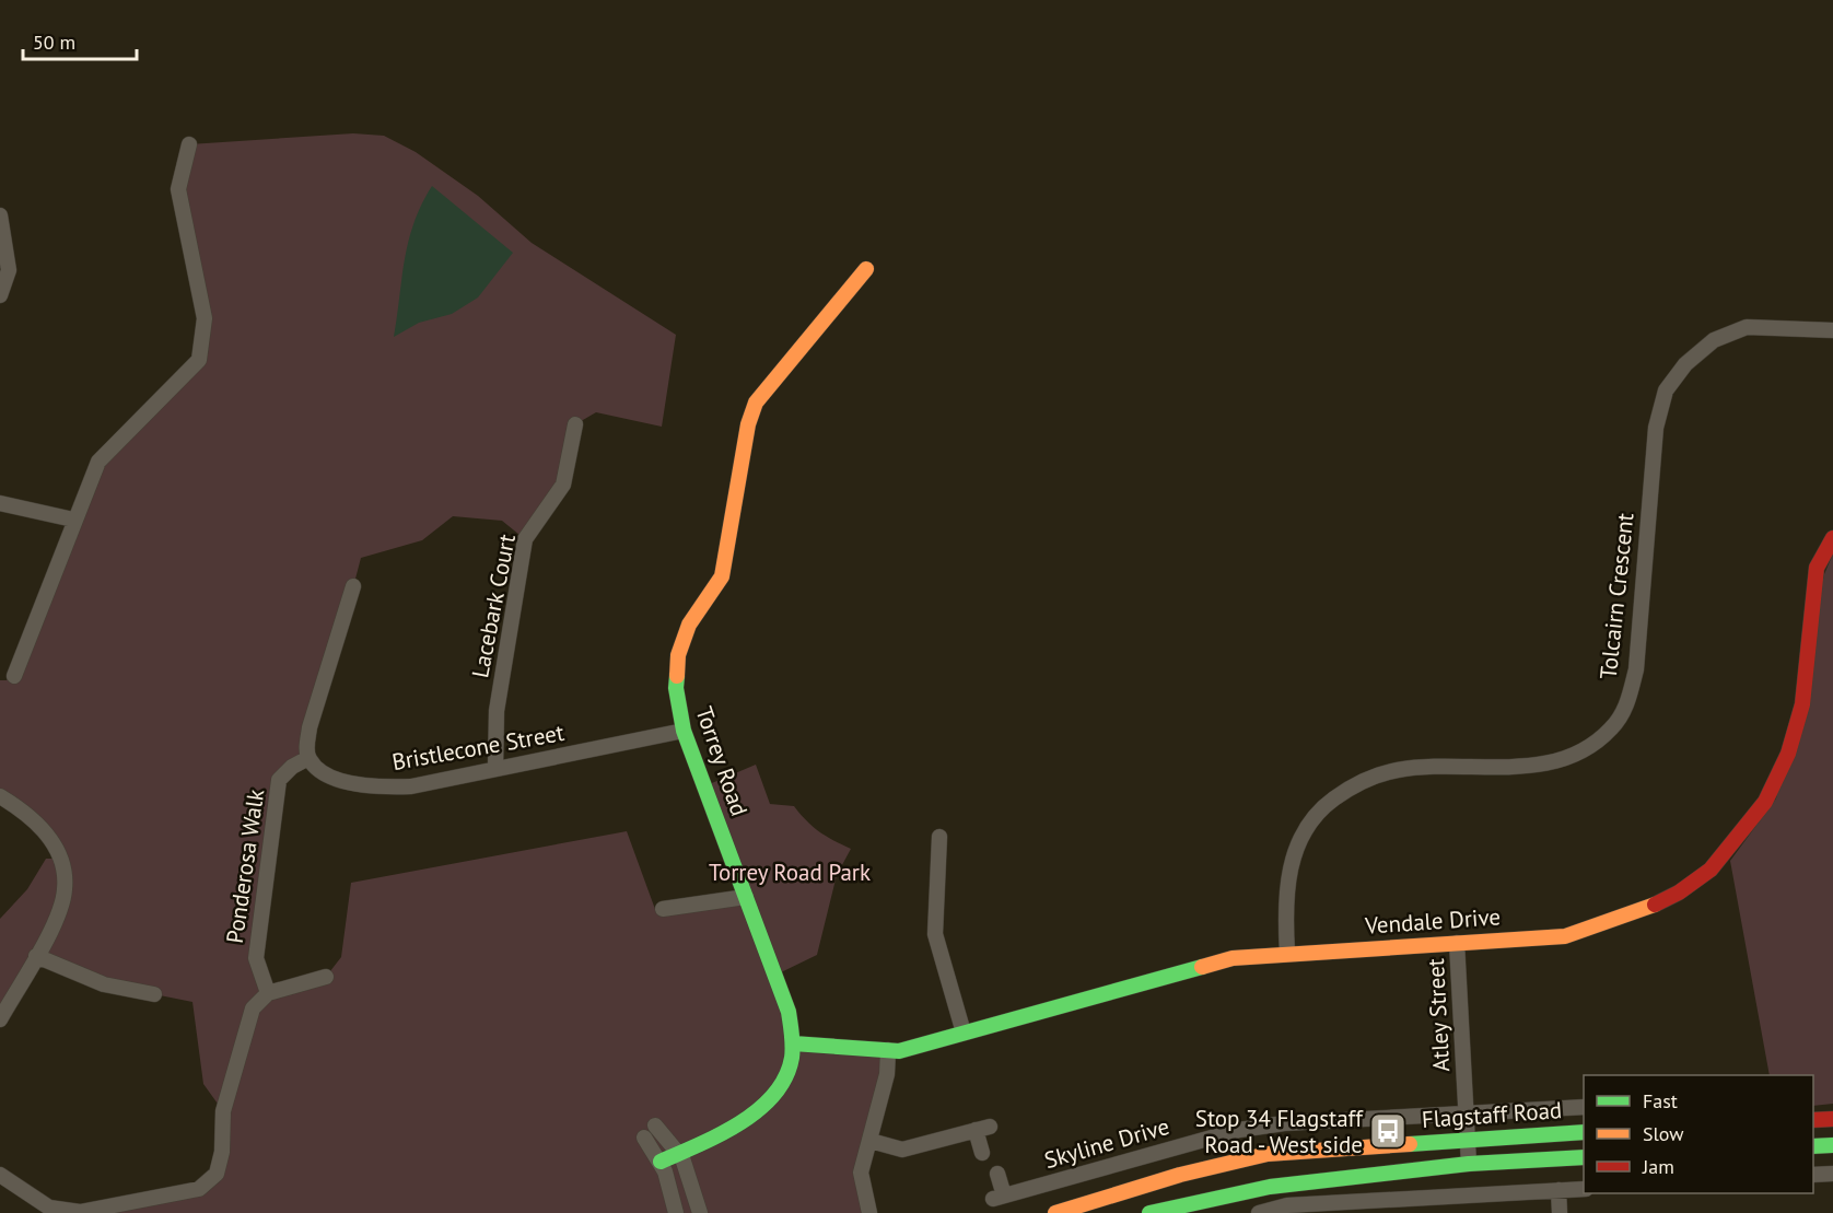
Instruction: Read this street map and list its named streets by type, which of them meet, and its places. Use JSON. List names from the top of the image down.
{
  "streets": {
    "street": [
      "Tolcairn Crescent",
      "Lacebark Court",
      "Bristlecone Street",
      "Torrey Road",
      "Ponderosa Walk",
      "Vendale Drive",
      "Atley Street",
      "Flagstaff Road",
      "Skyline Drive"
    ]
  },
  "crossings": [
    ["Tolcairn Crescent", "Vendale Drive"],
    ["Lacebark Court", "Bristlecone Street"],
    ["Bristlecone Street", "Torrey Road"],
    ["Bristlecone Street", "Ponderosa Walk"],
    ["Torrey Road", "Vendale Drive"],
    ["Vendale Drive", "Atley Street"],
    ["Atley Street", "Flagstaff Road"],
    ["Atley Street", "Skyline Drive"]
  ],
  "parks": ["Torrey Road Park"],
  "places": {
    "bus stop": ["Stop 34 Flagstaff Road - West side"]
  },
  "legend": ["Fast", "Slow", "Jam"],
  "scale_bar": "50 m"
}
